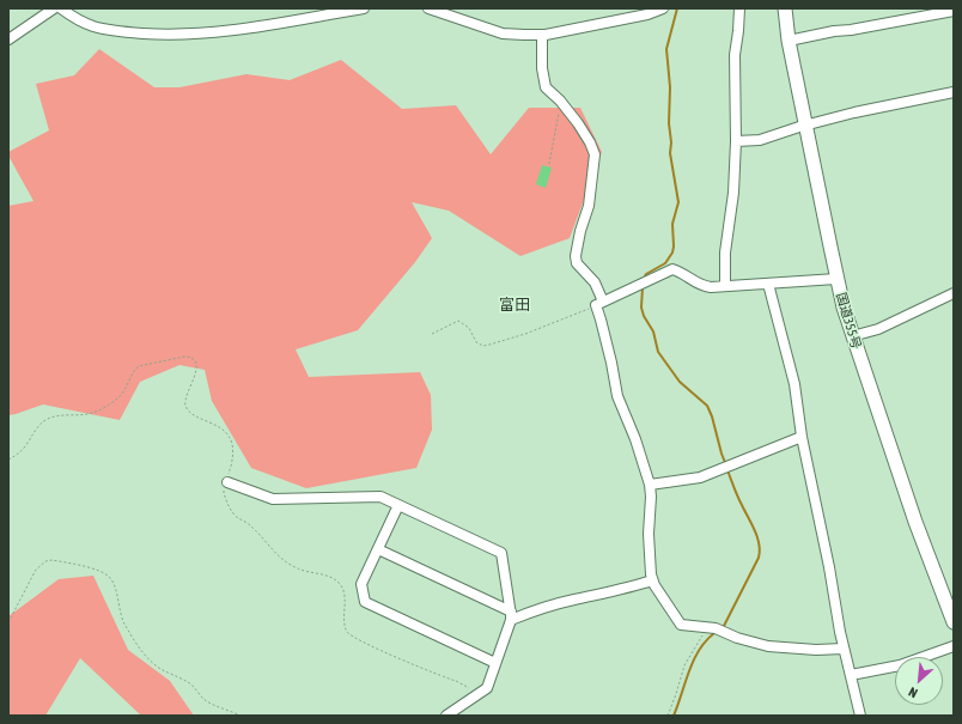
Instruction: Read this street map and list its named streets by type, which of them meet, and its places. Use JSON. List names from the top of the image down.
{
  "streets": {
    "highway": ["国道355号"]
  },
  "districts": ["富田"],
  "north": "bottom left"
}
